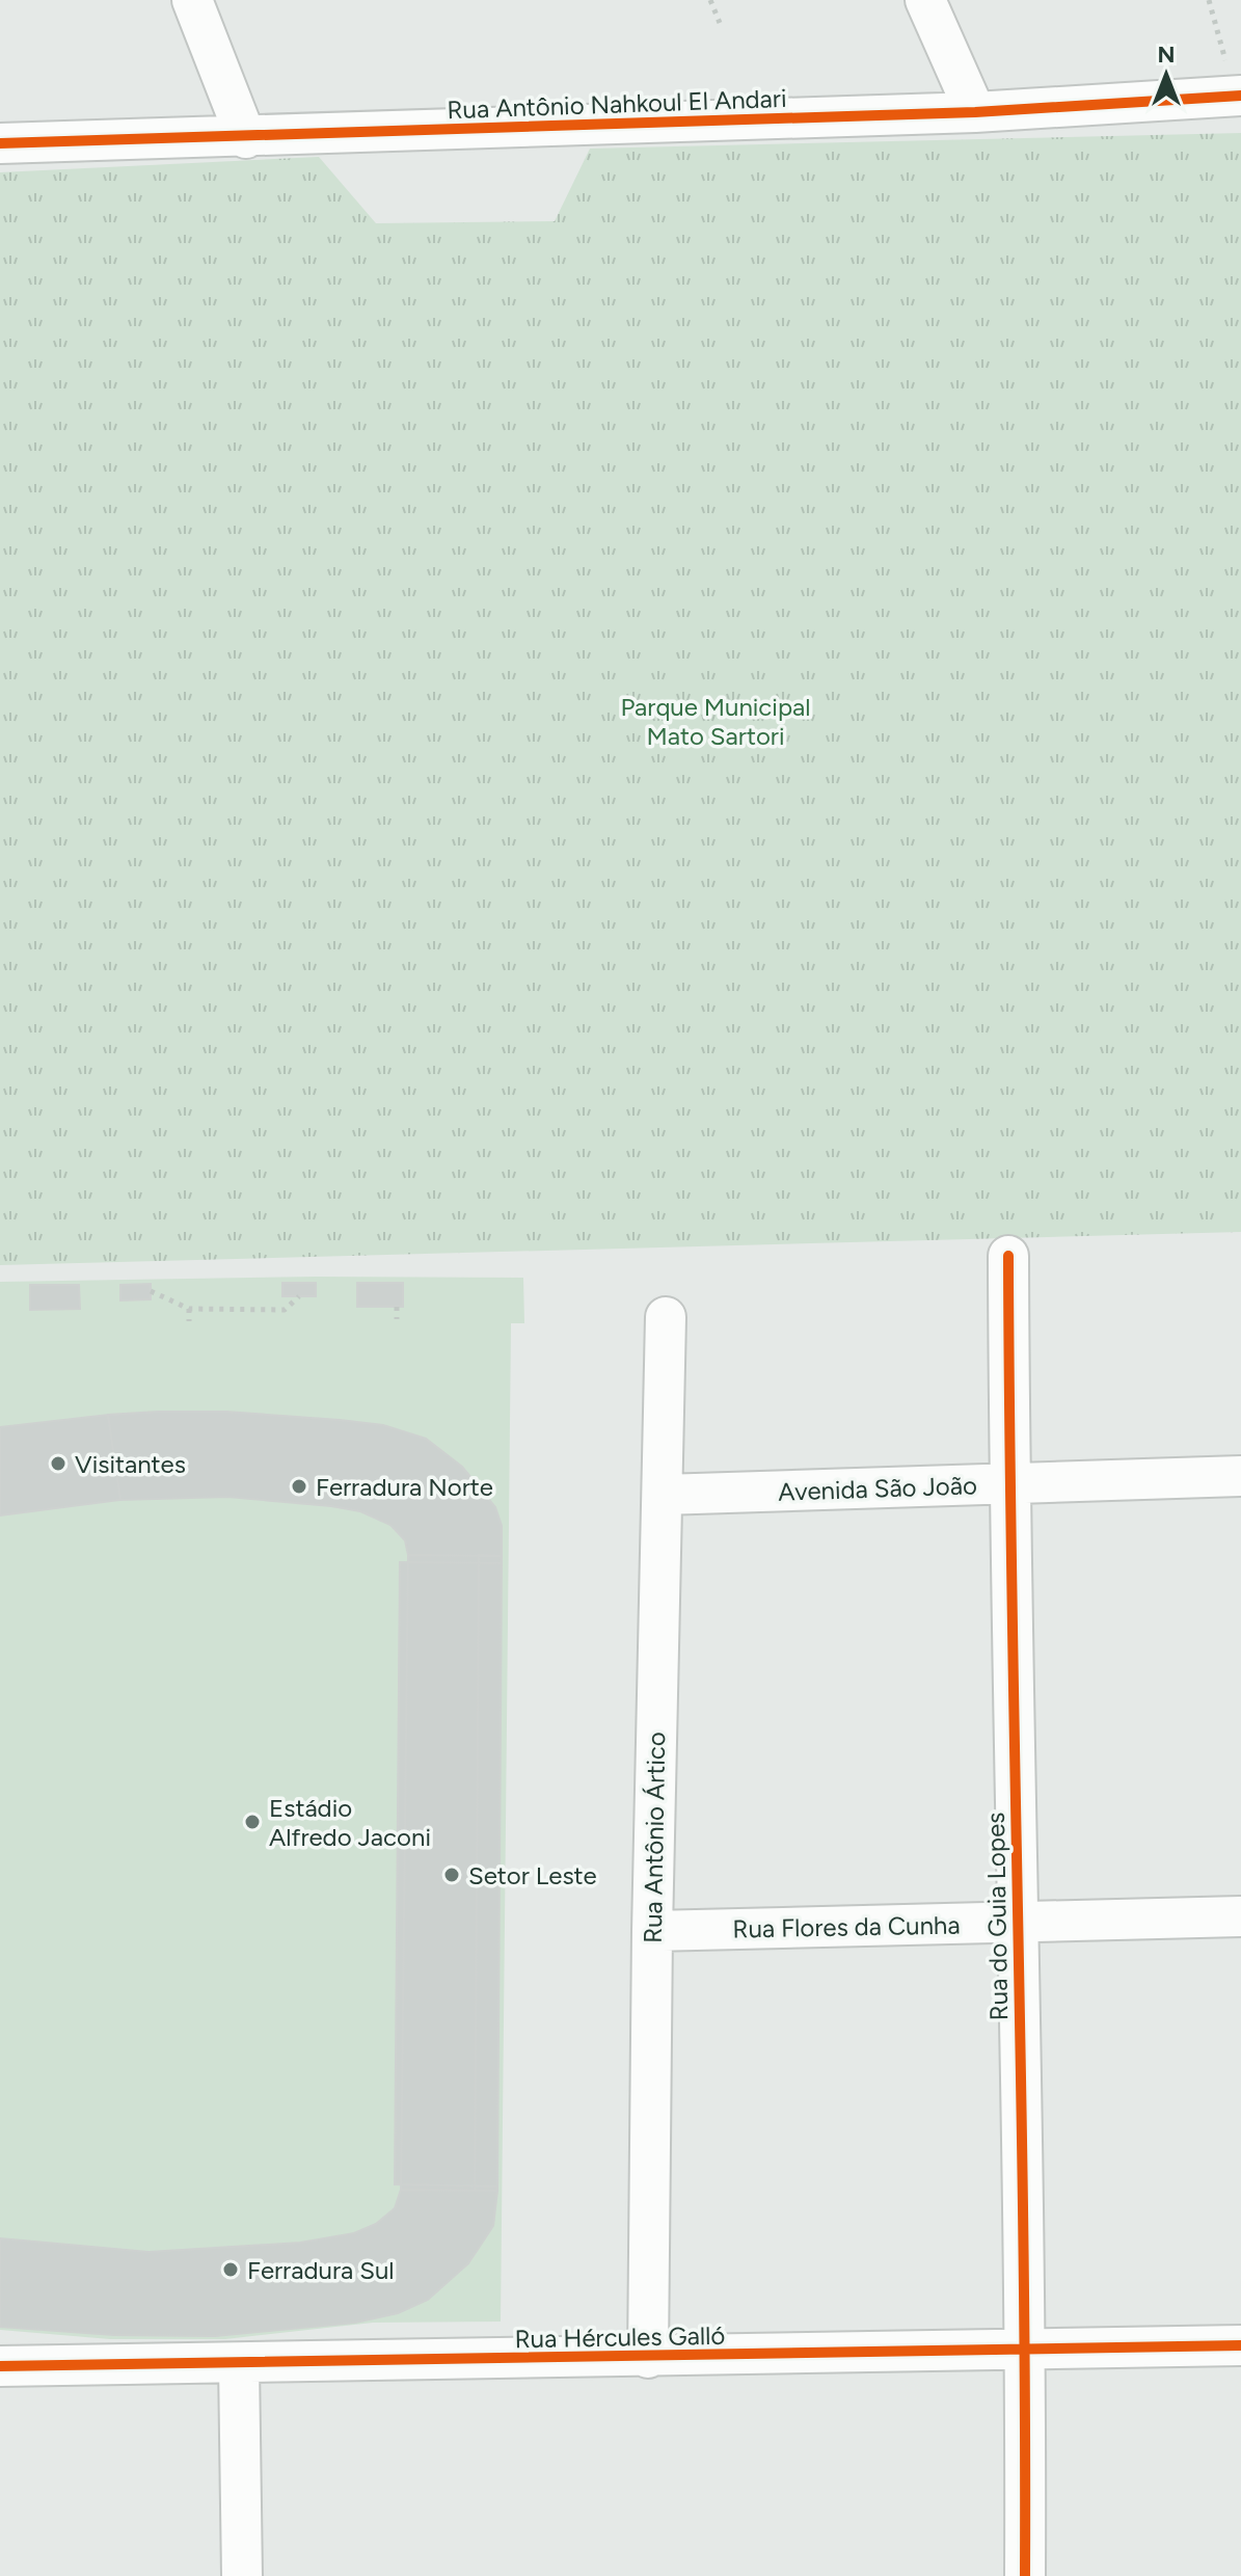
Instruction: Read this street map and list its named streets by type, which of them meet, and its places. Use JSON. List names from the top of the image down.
{
  "streets": {
    "street": [
      "Rua Antônio Nahkoul El Andari",
      "Avenida São João",
      "Rua Antônio Ártico",
      "Rua do Guia Lopes",
      "Rua Flores da Cunha",
      "Rua Hércules Galló"
    ]
  },
  "crossings": [
    ["Avenida São João", "Rua Antônio Ártico"],
    ["Avenida São João", "Rua do Guia Lopes"],
    ["Rua Antônio Ártico", "Rua Flores da Cunha"],
    ["Rua Antônio Ártico", "Rua Hércules Galló"],
    ["Rua do Guia Lopes", "Rua Flores da Cunha"],
    ["Rua do Guia Lopes", "Rua Hércules Galló"]
  ],
  "parks": ["Parque Municipal Mato Sartori"],
  "places": [
    "Visitantes",
    "Ferradura Norte",
    "Estádio Alfredo Jaconi",
    "Setor Leste",
    "Ferradura Sul"
  ],
  "north": "top"
}
